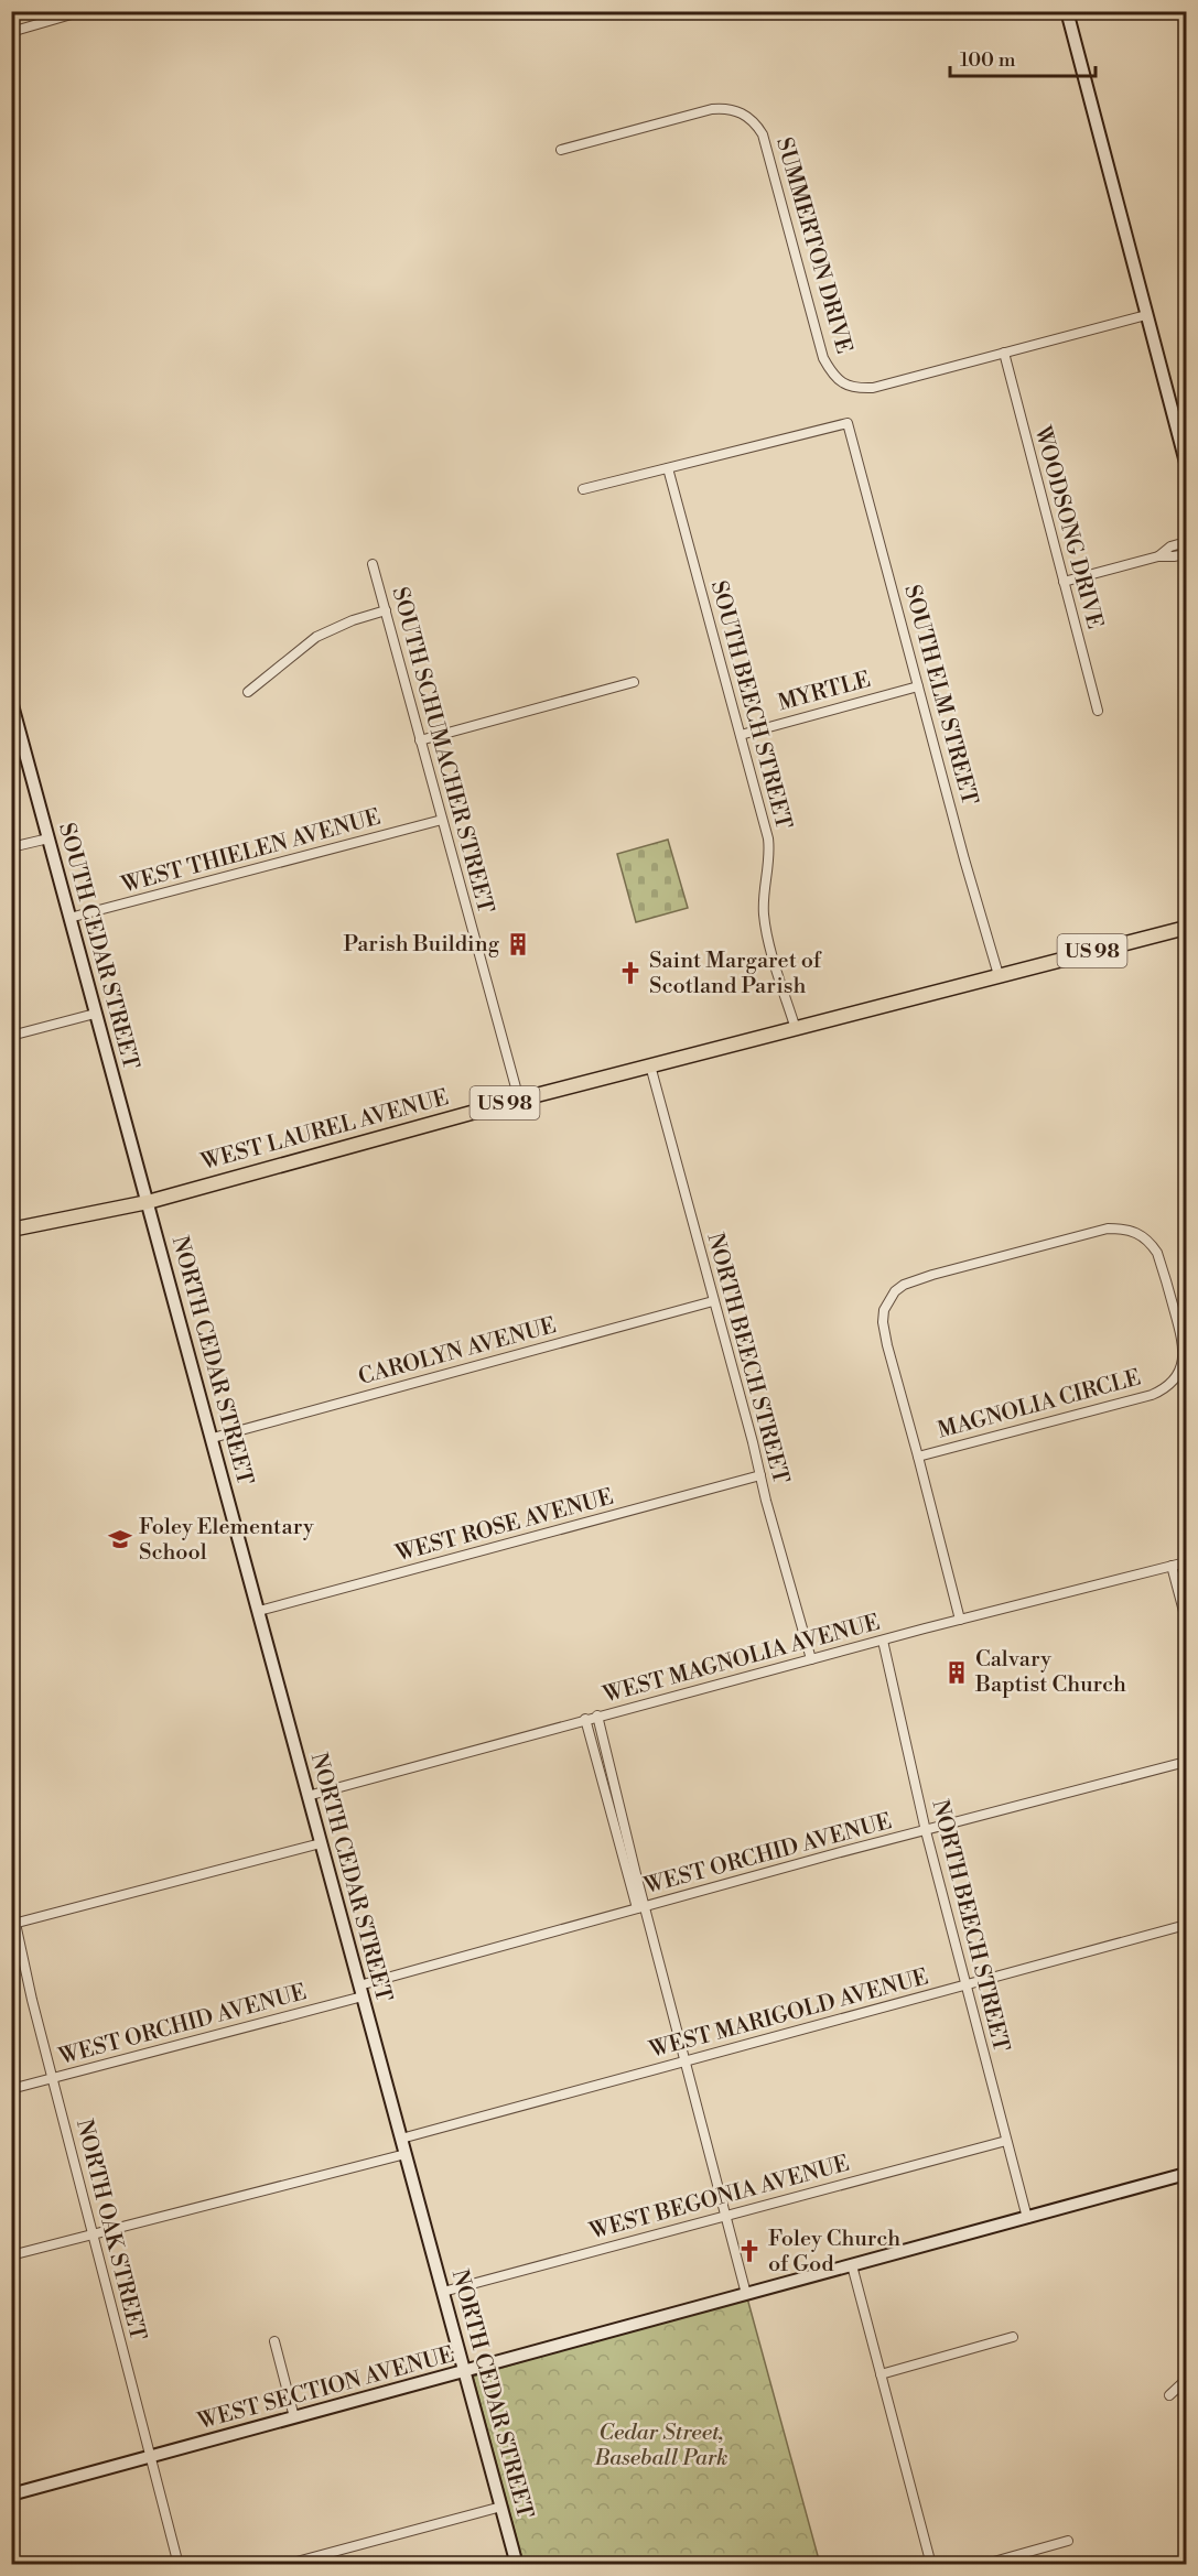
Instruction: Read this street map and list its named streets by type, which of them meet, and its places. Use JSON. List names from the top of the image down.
{
  "streets": {
    "main road": ["US 98", "WEST LAUREL AVENUE"],
    "street": [
      "SUMMERTON DRIVE",
      "WOODSONG DRIVE",
      "MYRTLE",
      "SOUTH ELM STREET",
      "SOUTH BEECH STREET",
      "SOUTH SCHUMACHER STREET",
      "WEST THIELEN AVENUE",
      "SOUTH CEDAR STREET",
      "CAROLYN AVENUE",
      "NORTH BEECH STREET",
      "NORTH CEDAR STREET",
      "MAGNOLIA CIRCLE",
      "WEST ROSE AVENUE",
      "WEST MAGNOLIA AVENUE",
      "WEST ORCHID AVENUE",
      "WEST MARIGOLD AVENUE",
      "WEST BEGONIA AVENUE",
      "NORTH OAK STREET",
      "WEST SECTION AVENUE"
    ]
  },
  "crossings": [
    ["SUMMERTON DRIVE", "WOODSONG DRIVE"],
    ["MYRTLE", "SOUTH ELM STREET"],
    ["MYRTLE", "SOUTH BEECH STREET"],
    ["SOUTH ELM STREET", "SOUTH BEECH STREET"],
    ["SOUTH ELM STREET", "WEST LAUREL AVENUE"],
    ["SOUTH BEECH STREET", "WEST LAUREL AVENUE"],
    ["SOUTH SCHUMACHER STREET", "WEST THIELEN AVENUE"],
    ["SOUTH SCHUMACHER STREET", "WEST LAUREL AVENUE"],
    ["WEST THIELEN AVENUE", "SOUTH CEDAR STREET"],
    ["SOUTH CEDAR STREET", "WEST LAUREL AVENUE"],
    ["SOUTH CEDAR STREET", "NORTH CEDAR STREET"],
    ["WEST LAUREL AVENUE", "NORTH BEECH STREET"],
    ["WEST LAUREL AVENUE", "NORTH CEDAR STREET"],
    ["CAROLYN AVENUE", "NORTH BEECH STREET"],
    ["CAROLYN AVENUE", "NORTH CEDAR STREET"],
    ["NORTH BEECH STREET", "WEST ROSE AVENUE"],
    ["NORTH BEECH STREET", "WEST MAGNOLIA AVENUE"],
    ["NORTH BEECH STREET", "WEST ORCHID AVENUE"],
    ["NORTH BEECH STREET", "WEST MARIGOLD AVENUE"],
    ["NORTH BEECH STREET", "WEST BEGONIA AVENUE"],
    ["NORTH BEECH STREET", "WEST SECTION AVENUE"],
    ["NORTH CEDAR STREET", "WEST ROSE AVENUE"],
    ["NORTH CEDAR STREET", "WEST MAGNOLIA AVENUE"],
    ["NORTH CEDAR STREET", "WEST ORCHID AVENUE"],
    ["NORTH CEDAR STREET", "WEST MARIGOLD AVENUE"],
    ["NORTH CEDAR STREET", "WEST BEGONIA AVENUE"],
    ["NORTH CEDAR STREET", "WEST SECTION AVENUE"],
    ["MAGNOLIA CIRCLE", "WEST MAGNOLIA AVENUE"],
    ["WEST ORCHID AVENUE", "NORTH OAK STREET"],
    ["NORTH OAK STREET", "WEST SECTION AVENUE"]
  ],
  "parks": ["Cedar Street, Baseball Park"],
  "places": {
    "building": ["Parish Building", "Calvary Baptist Church"],
    "church": ["Saint Margaret of Scotland Parish", "Foley Church of God"],
    "school or university": ["Foley Elementary School"]
  },
  "scale_bar": "100 m"
}
